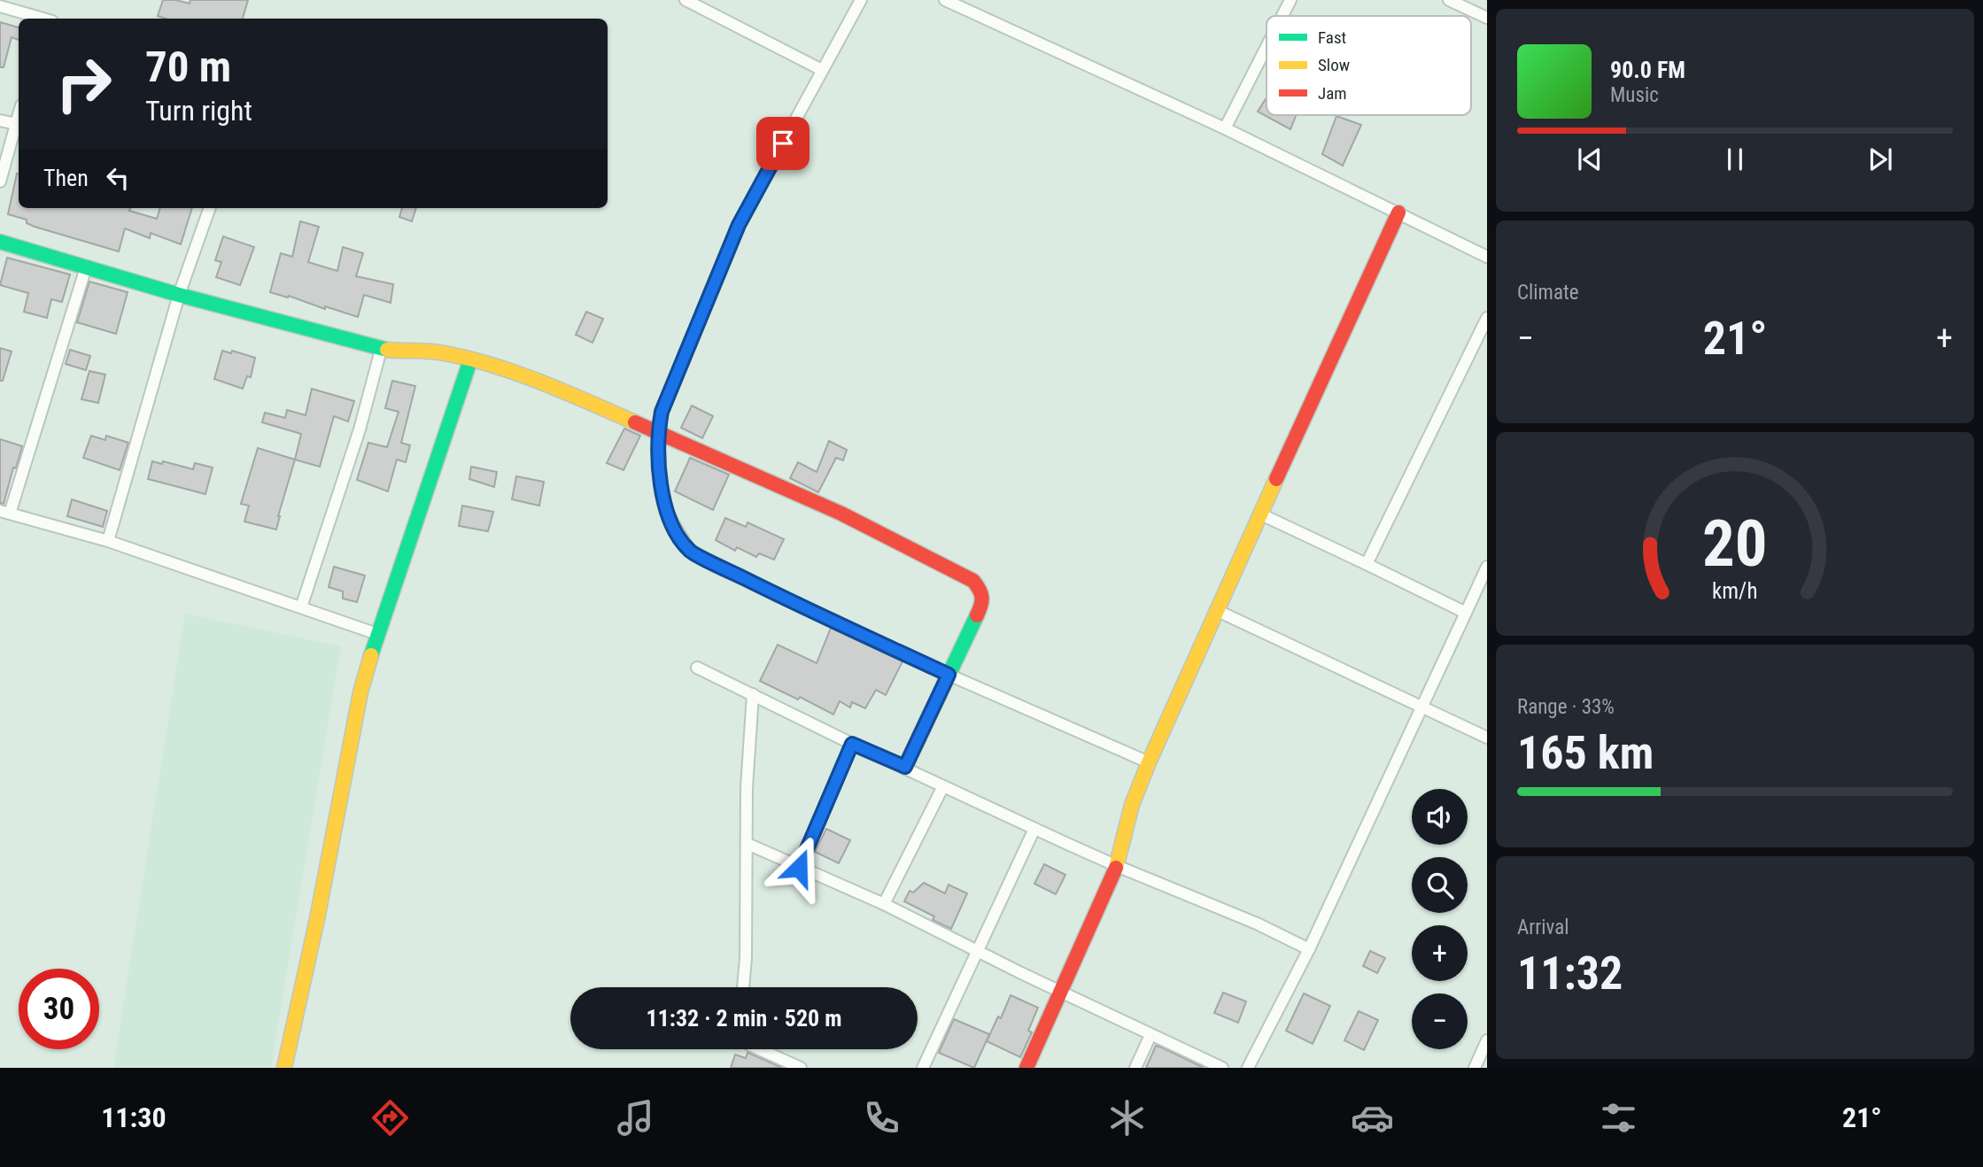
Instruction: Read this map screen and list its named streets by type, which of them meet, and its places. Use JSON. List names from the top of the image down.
{
  "legend": ["Fast", "Slow", "Jam"],
  "page": {
    "turn": ["70 m", "Turn right"],
    "song": ["90.0 FM", "Music"],
    "then": "Then",
    "tile": [
      "Climate",
      ["Range · 33%", "165 km"],
      ["Arrival", "11:32"]
    ],
    "heat": ["−", "21°", "+"],
    "map_buttons": ["+", "−"],
    "limit": "30",
    "trip": "11:32 · 2 min · 520 m",
    "tabs": ["11:30", "21°"],
    "gauge": ["20", "km/h"]
  }
}
